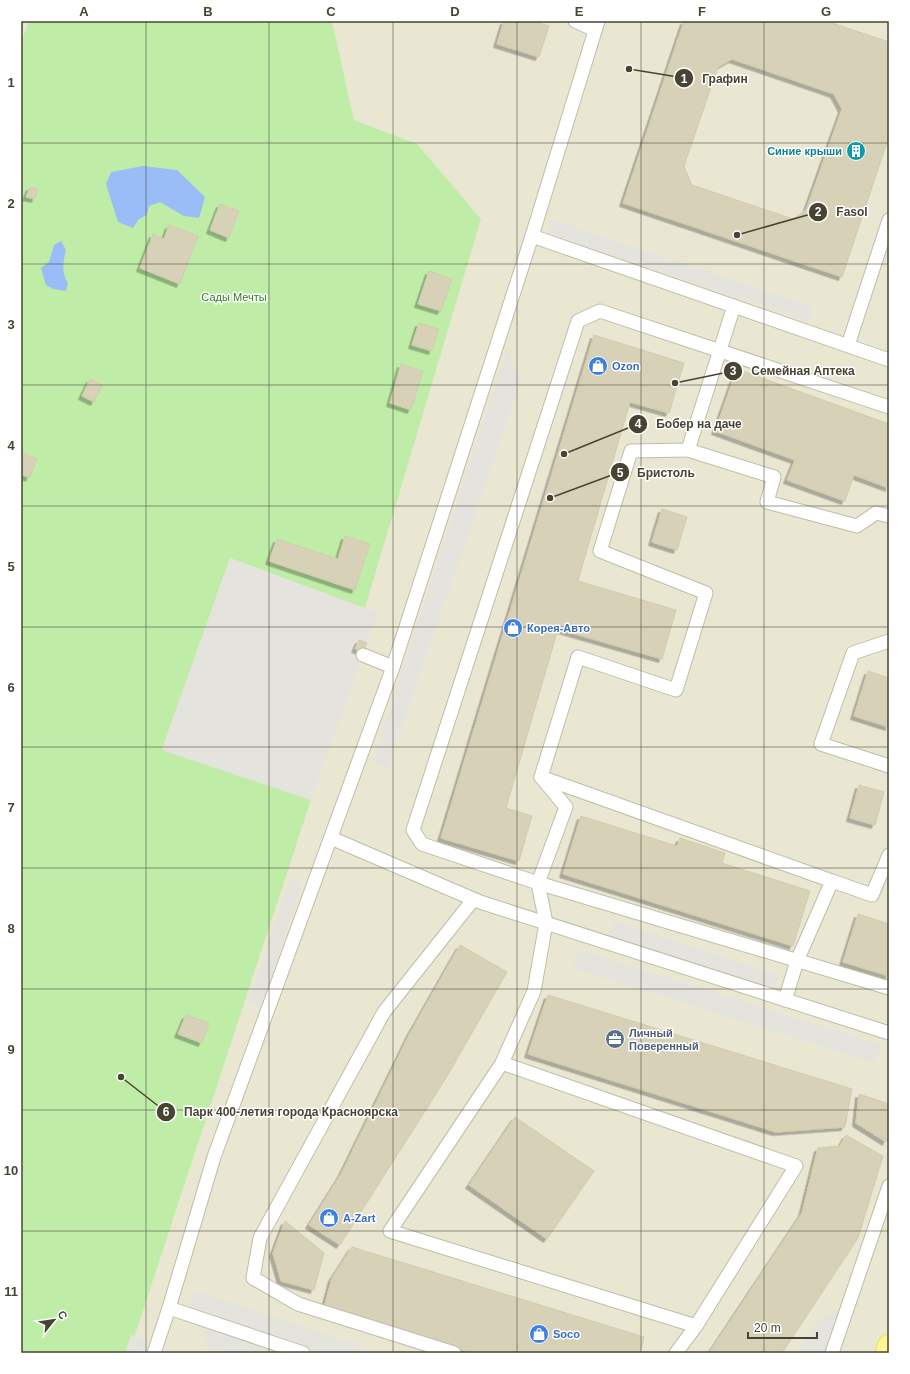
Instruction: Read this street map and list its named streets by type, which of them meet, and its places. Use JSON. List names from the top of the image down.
{
  "parks": ["Сады Мечты"],
  "places": {
    "other": [
      "Графин",
      "Fasol",
      "Семейная Аптека",
      "Бобер на даче",
      "Бристоль",
      "Парк 400-летия города Красноярска"
    ],
    "building": ["Синие крыши"],
    "shop": [
      "Ozon",
      "Корея-Авто",
      "A-Zart",
      "Soco"
    ],
    "office": ["Личный Поверенный"]
  },
  "scale_bar": "20 m",
  "north": "top right",
  "grid": {
    "columns": [
      "A",
      "B",
      "C",
      "D",
      "E",
      "F",
      "G"
    ],
    "rows": [
      "1",
      "2",
      "3",
      "4",
      "5",
      "6",
      "7",
      "8",
      "9",
      "10",
      "11"
    ]
  }
}
